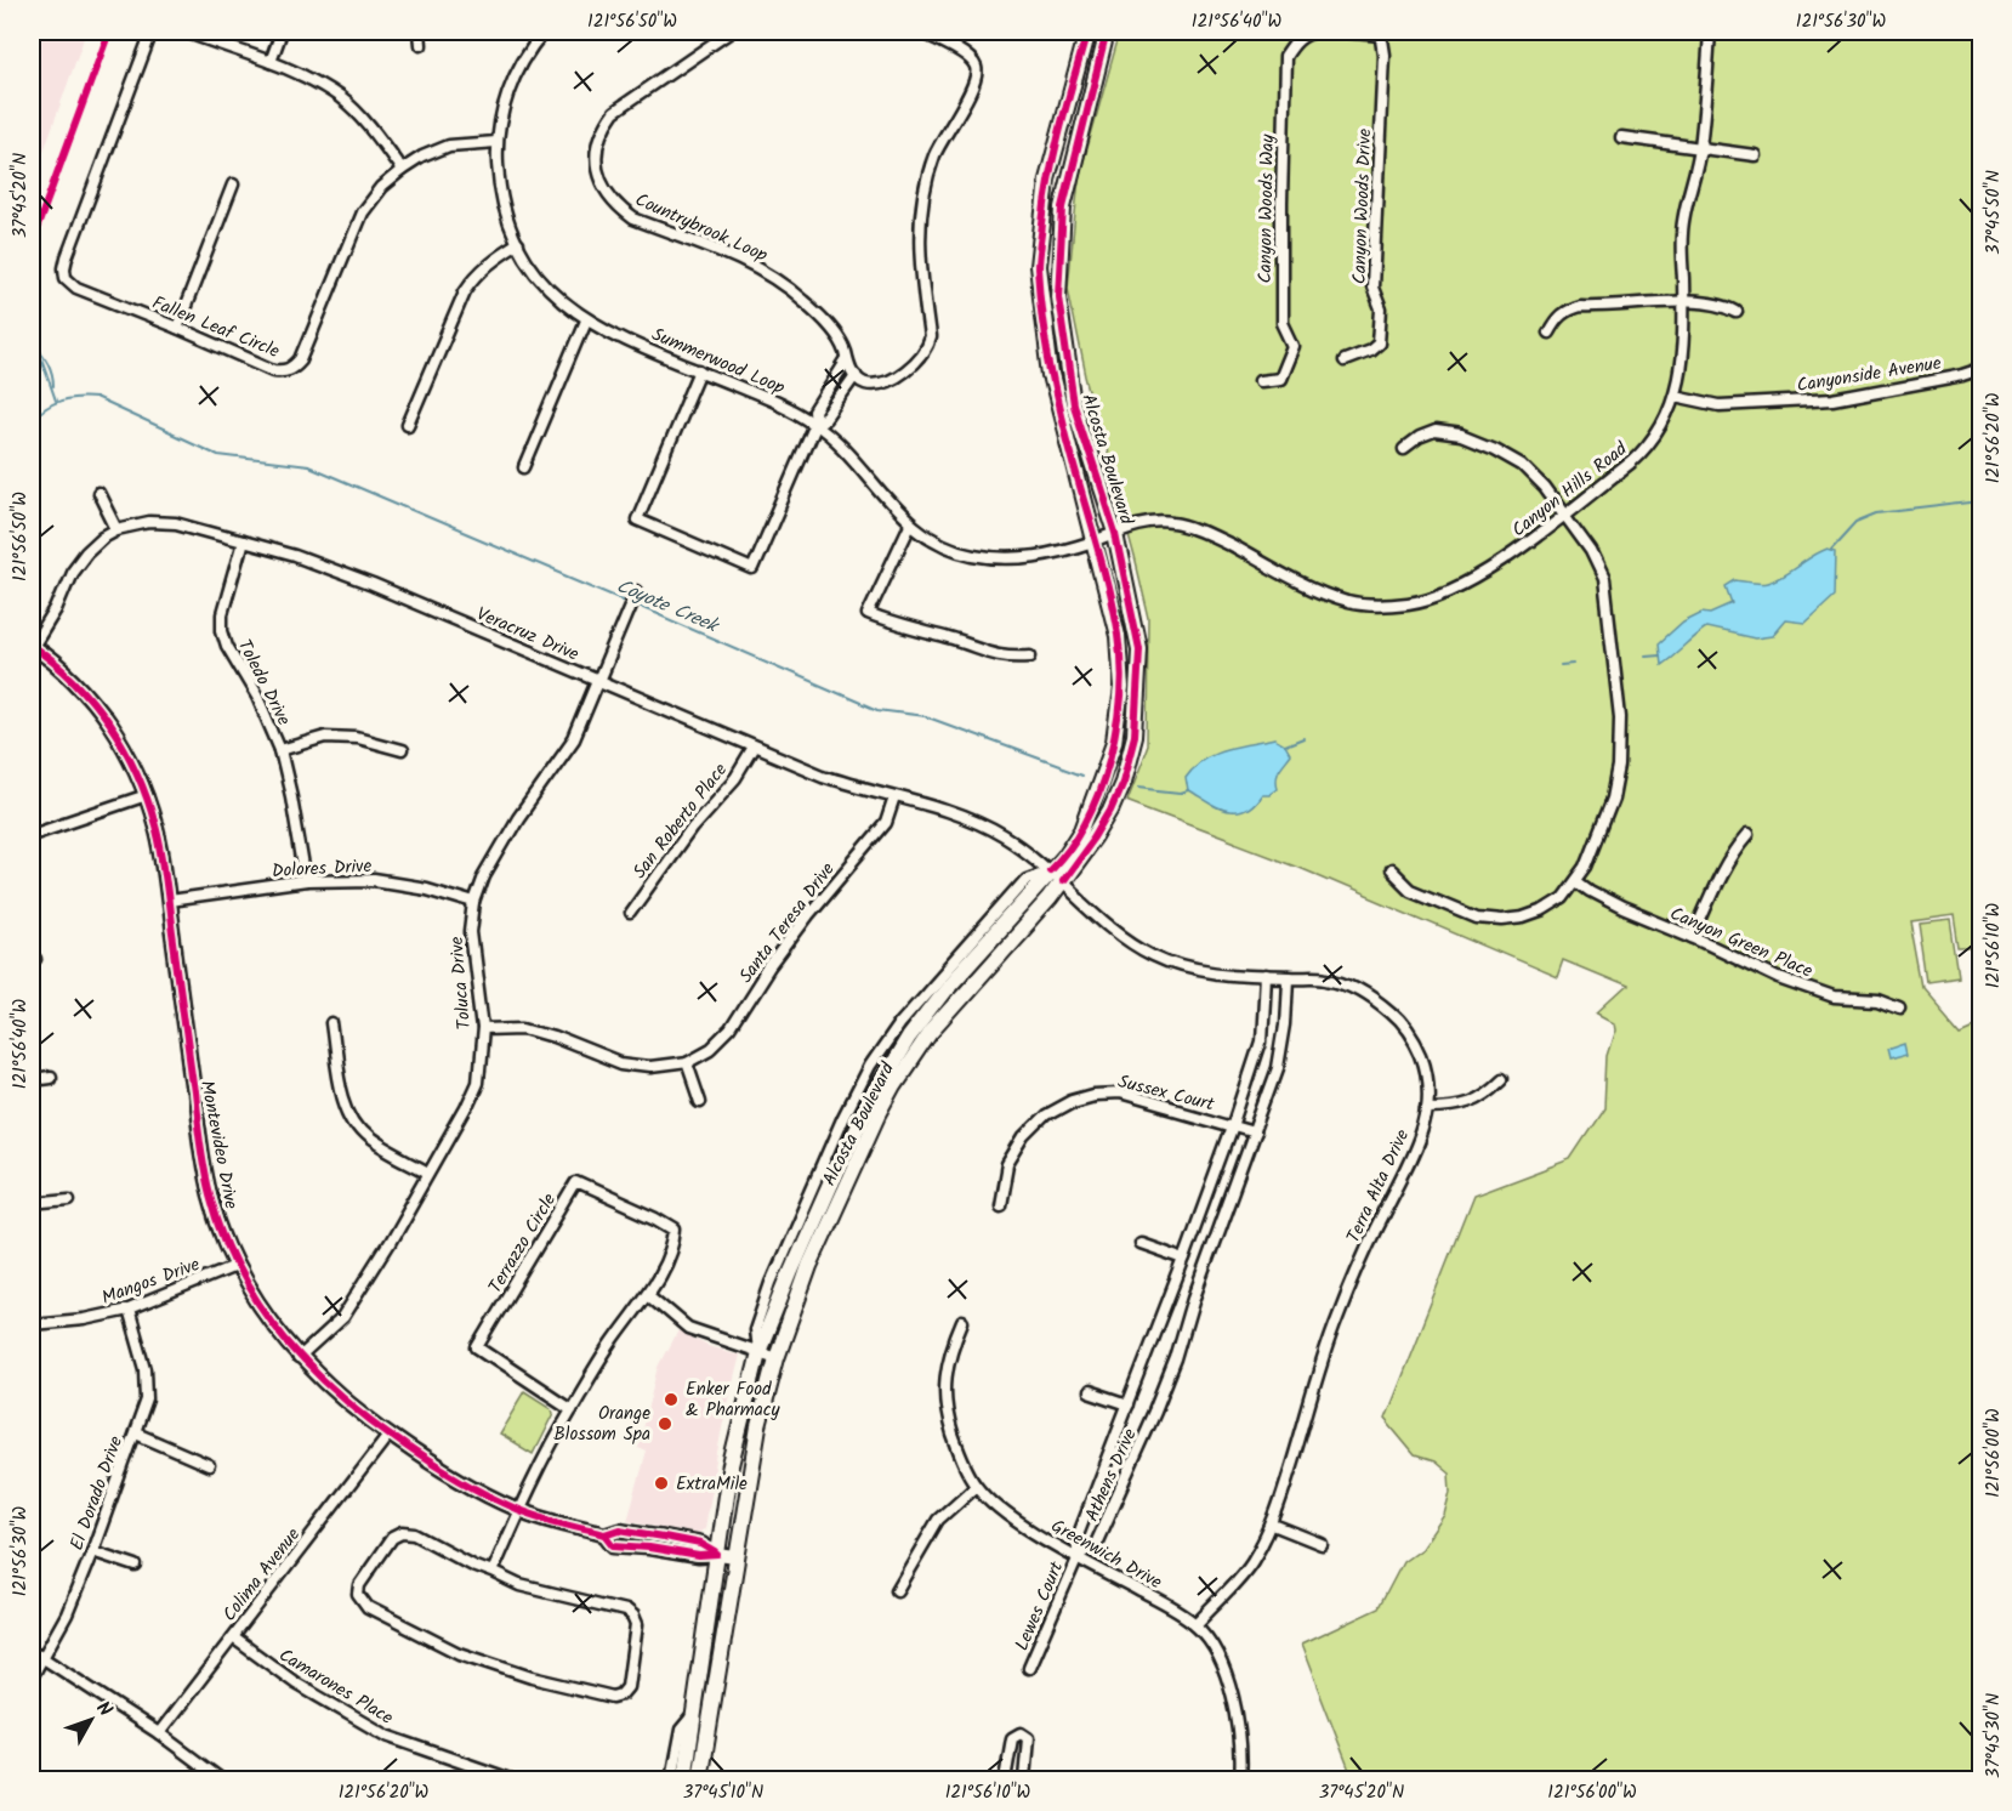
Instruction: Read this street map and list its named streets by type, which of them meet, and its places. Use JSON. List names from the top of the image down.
{
  "streets": {
    "main road": ["Alcosta Boulevard"],
    "street": [
      "Canyon Woods Drive",
      "Canyon Woods Way",
      "Countrybrook Loop",
      "Fallen Leaf Circle",
      "Summerwood Loop",
      "Canyonside Avenue",
      "Canyon Hills Road",
      "Veracruz Drive",
      "Toledo Drive",
      "San Roberto Place",
      "Dolores Drive",
      "Santa Teresa Drive",
      "Canyon Green Place",
      "Toluca Drive",
      "Sussex Court",
      "Montevideo Drive",
      "Terra Alta Drive",
      "Terrazzo Circle",
      "Mangos Drive",
      "Athens Drive",
      "El Dorado Drive",
      "Greenwich Drive",
      "Colima Avenue",
      "Lewes Court",
      "Camarones Place"
    ]
  },
  "crossings": [
    ["Fallen Leaf Circle", "Summerwood Loop"],
    ["Summerwood Loop", "Alcosta Boulevard"],
    ["Summerwood Loop", "Canyon Hills Road"],
    ["Canyonside Avenue", "Canyon Hills Road"],
    ["Alcosta Boulevard", "Canyon Hills Road"],
    ["Alcosta Boulevard", "Veracruz Drive"],
    ["Alcosta Boulevard", "Montevideo Drive"],
    ["Alcosta Boulevard", "Terra Alta Drive"],
    ["Veracruz Drive", "Toledo Drive"],
    ["Veracruz Drive", "San Roberto Place"],
    ["Veracruz Drive", "Santa Teresa Drive"],
    ["Veracruz Drive", "Toluca Drive"],
    ["Veracruz Drive", "Montevideo Drive"],
    ["Veracruz Drive", "Terra Alta Drive"],
    ["Toledo Drive", "Dolores Drive"],
    ["Dolores Drive", "Toluca Drive"],
    ["Dolores Drive", "Montevideo Drive"],
    ["Santa Teresa Drive", "Toluca Drive"],
    ["Toluca Drive", "Montevideo Drive"],
    ["Sussex Court", "Athens Drive"],
    ["Montevideo Drive", "Terrazzo Circle"],
    ["Montevideo Drive", "Mangos Drive"],
    ["Montevideo Drive", "Colima Avenue"],
    ["Terra Alta Drive", "Athens Drive"],
    ["Terra Alta Drive", "Greenwich Drive"],
    ["Mangos Drive", "El Dorado Drive"],
    ["Athens Drive", "Greenwich Drive"],
    ["Athens Drive", "Lewes Court"],
    ["Greenwich Drive", "Lewes Court"],
    ["Colima Avenue", "Camarones Place"]
  ],
  "water": ["Coyote Creek"],
  "places": ["Enker Food & Pharmacy", "Orange Blossom Spa", "ExtraMile"],
  "north": "top right",
  "coordinates": [
    "121°56'50\"W",
    "121°56'40\"W",
    "121°56'30\"W",
    "37°45'20\"N",
    "37°45'50\"N",
    "121°56'20\"W",
    "121°56'10\"W",
    "121°56'00\"W",
    "37°45'30\"N",
    "37°45'10\"N"
  ]
}
